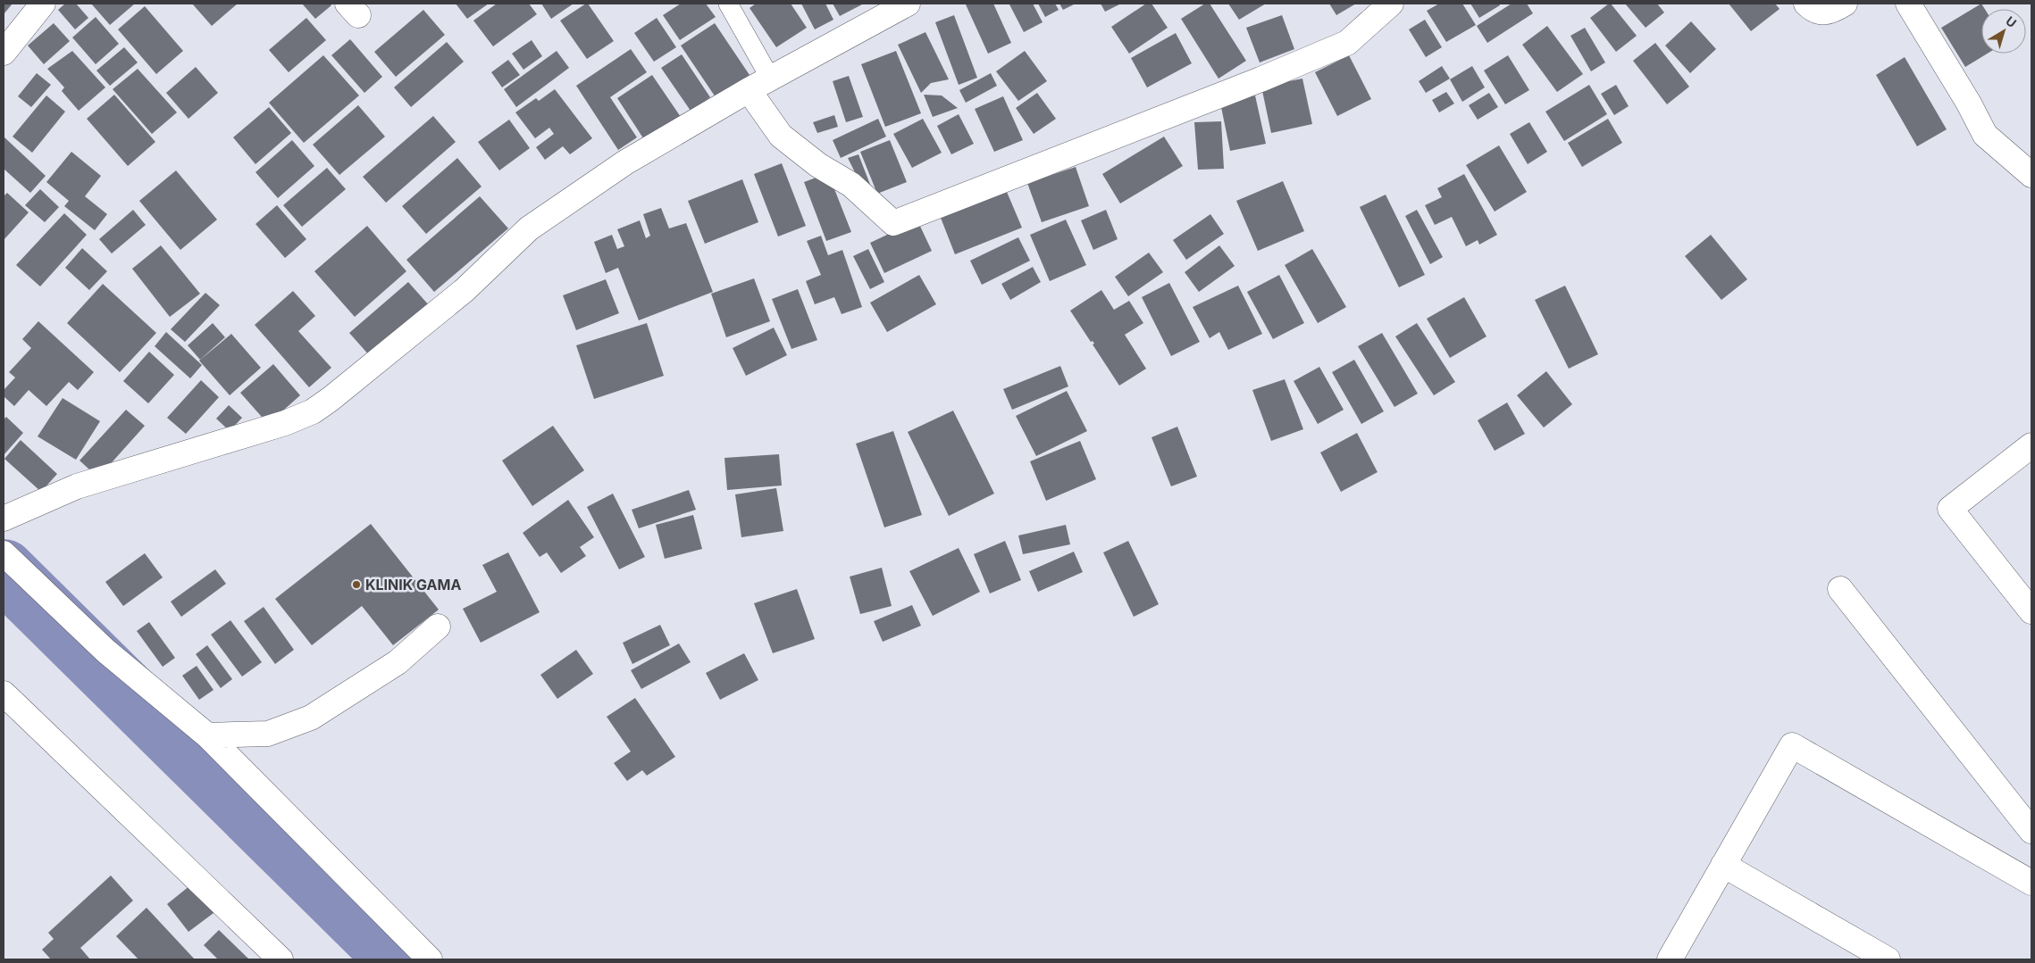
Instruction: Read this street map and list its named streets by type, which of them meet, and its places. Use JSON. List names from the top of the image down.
{
  "places": ["KLINIK GAMA"],
  "north": "top right"
}
